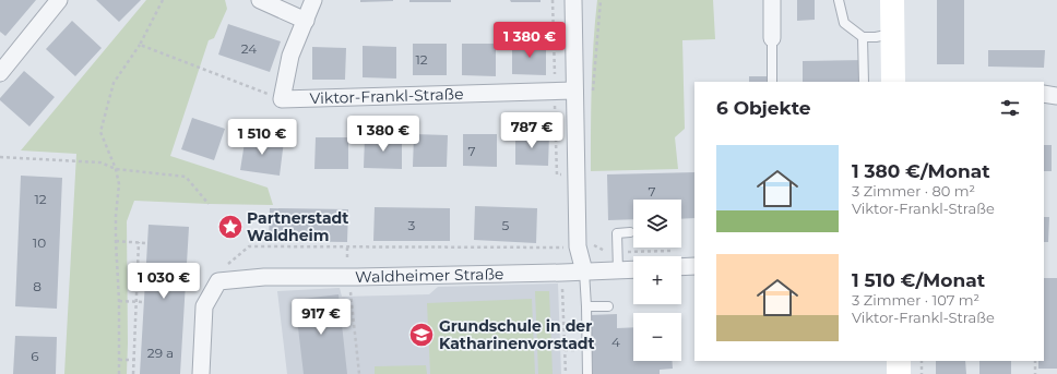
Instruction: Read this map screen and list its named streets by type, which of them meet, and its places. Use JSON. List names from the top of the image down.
{
  "streets": {
    "street": ["Viktor-Frankl-Straße", "Waldheimer Straße"]
  },
  "places": {
    "place": ["Partnerstadt Waldheim"],
    "school or university": ["Grundschule in der Katharinenvorstadt"]
  },
  "house_numbers": [
    "24",
    "12",
    "7",
    "7",
    "12",
    "3",
    "5",
    "10",
    "8",
    "4",
    "29 a",
    "6"
  ],
  "page": {
    "price": [
      "1 380 €",
      "787 €",
      "1 380 €",
      "1 510 €",
      "1 030 €",
      "917 €"
    ],
    "heading": "6 Objekte",
    "list": [
      {
        "name": "1 380 €/Monat",
        "note": "3 Zimmer · 80 m² · Viktor-Frankl-Straße"
      },
      {
        "name": "1 510 €/Monat",
        "note": "3 Zimmer · 107 m² · Viktor-Frankl-Straße"
      }
    ],
    "map_buttons": ["+", "−"]
  }
}
